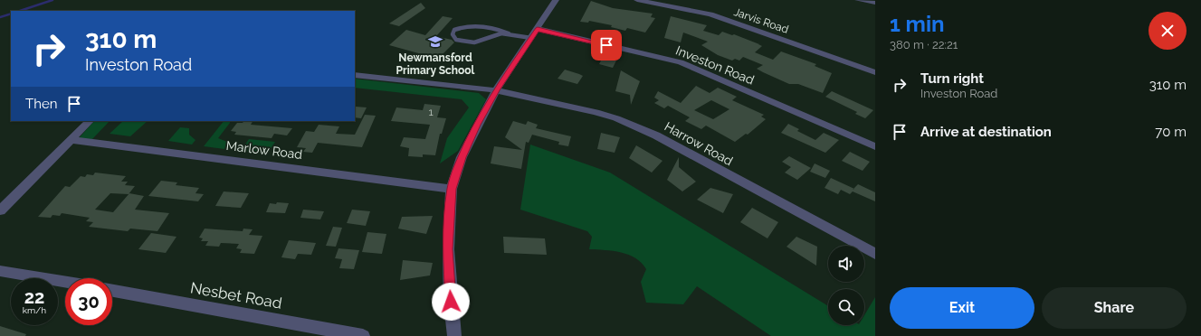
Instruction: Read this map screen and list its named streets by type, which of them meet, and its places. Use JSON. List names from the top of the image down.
{
  "streets": {
    "street": [
      "Jarvis Road",
      "Investon Road",
      "Harrow Road",
      "Marlow Road",
      "Nesbet Road"
    ]
  },
  "places": {
    "school or university": ["Newmansford Primary School"]
  },
  "house_numbers": ["1"],
  "page": {
    "heading": ["1 min", "380 m · 22:21"],
    "turn": ["310 m", "Investon Road"],
    "list": [
      {
        "name": "Turn right",
        "note": "Investon Road",
        "value": "310 m"
      },
      {
        "name": "Arrive at destination",
        "value": "70 m"
      }
    ],
    "then": "Then",
    "speed": "22 km/h",
    "limit": "30",
    "buttons": ["Exit", "Share"]
  }
}
